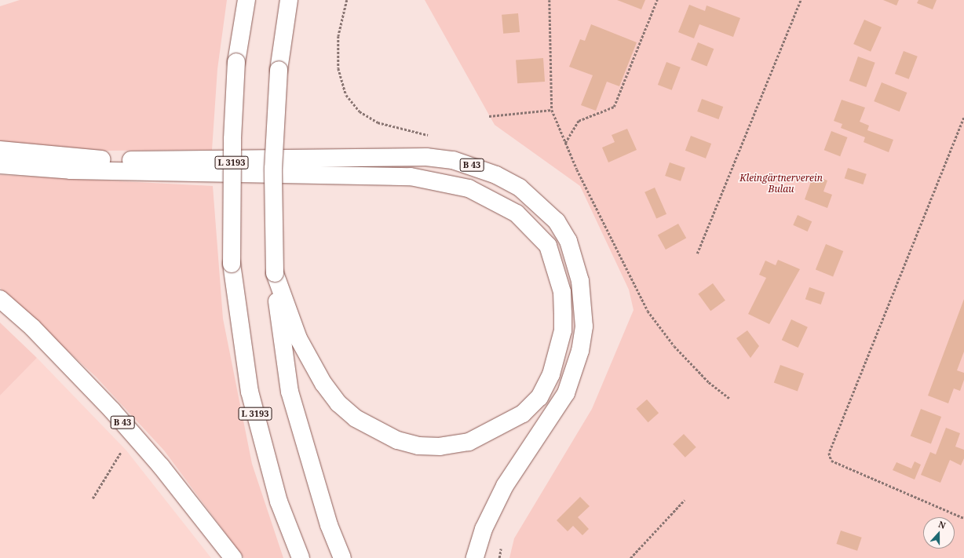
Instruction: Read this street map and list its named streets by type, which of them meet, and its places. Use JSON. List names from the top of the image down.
{
  "streets": {
    "highway": ["L 3193", "B 43"]
  },
  "parks": ["Kleingärtnerverein Bulau"],
  "north": "top"
}
